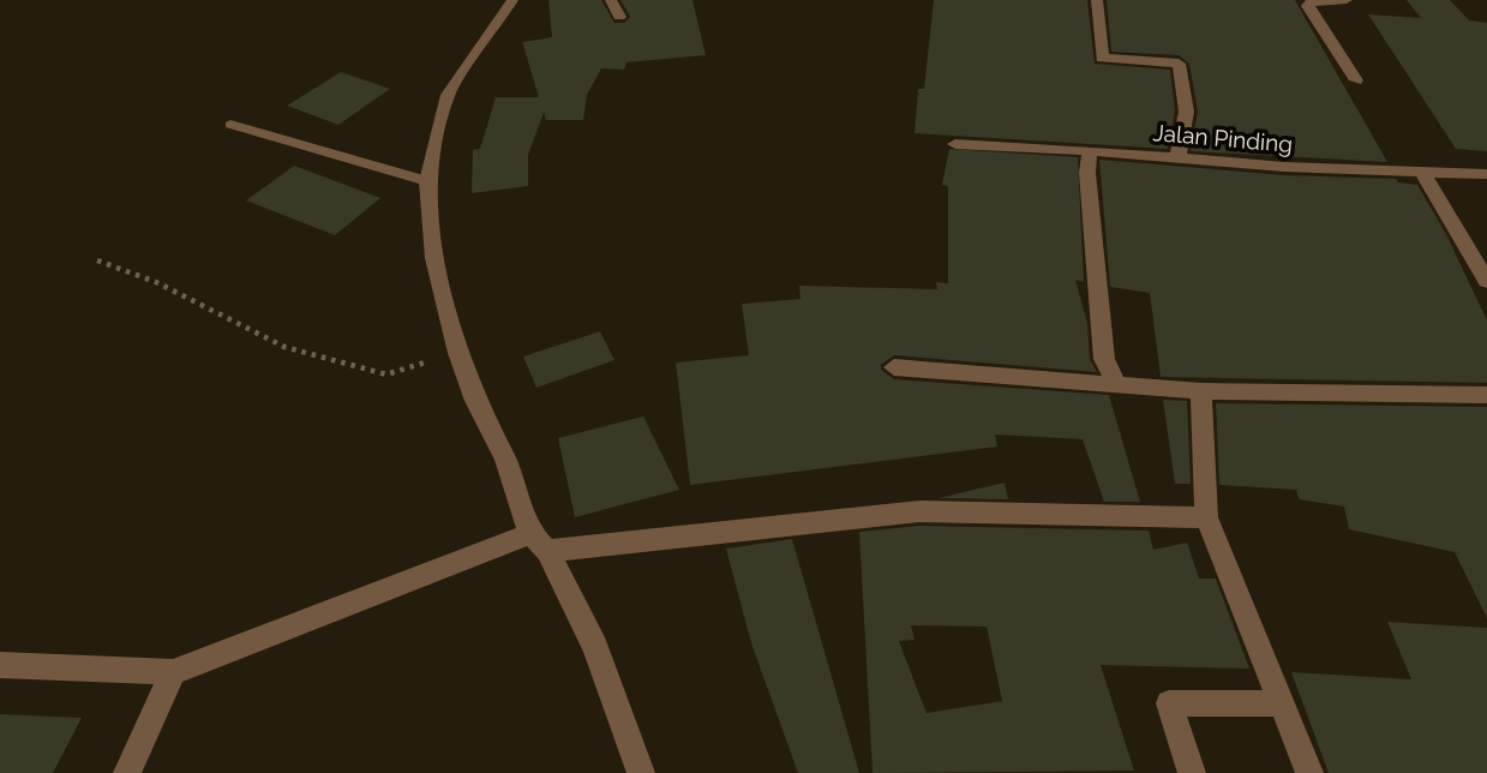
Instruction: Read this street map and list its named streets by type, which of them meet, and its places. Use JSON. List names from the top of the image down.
{
  "streets": {
    "street": ["Jalan Pinding"]
  }
}
